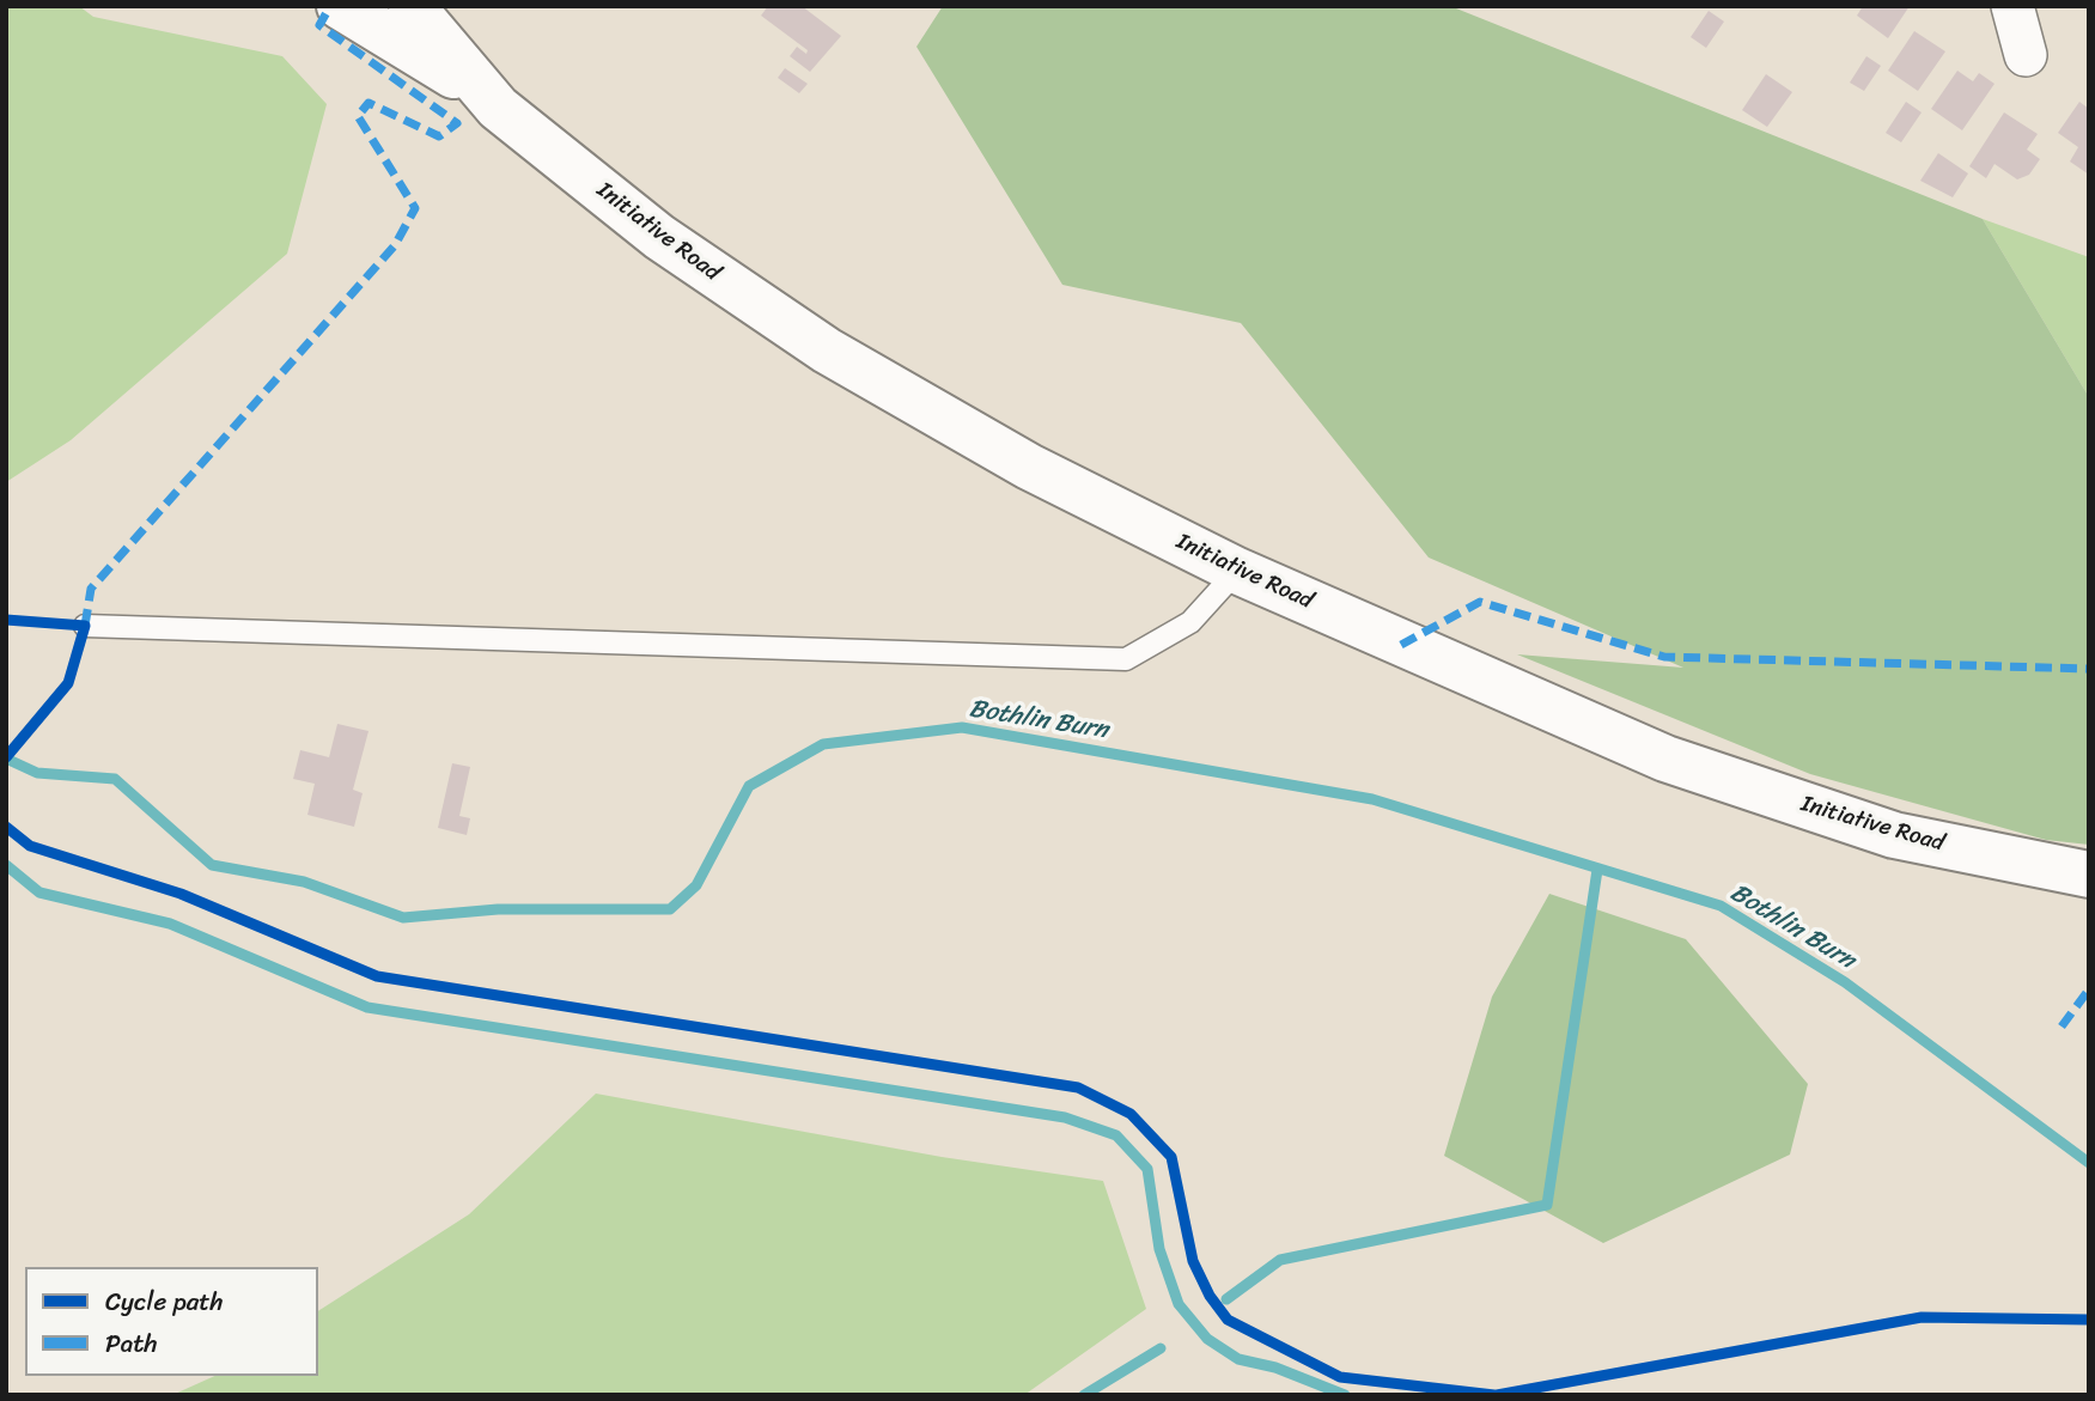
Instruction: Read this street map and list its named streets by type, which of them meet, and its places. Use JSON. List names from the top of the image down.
{
  "streets": {
    "main road": ["Initiative Road"]
  },
  "water": ["Bothlin Burn"],
  "legend": ["Cycle path", "Path"]
}
